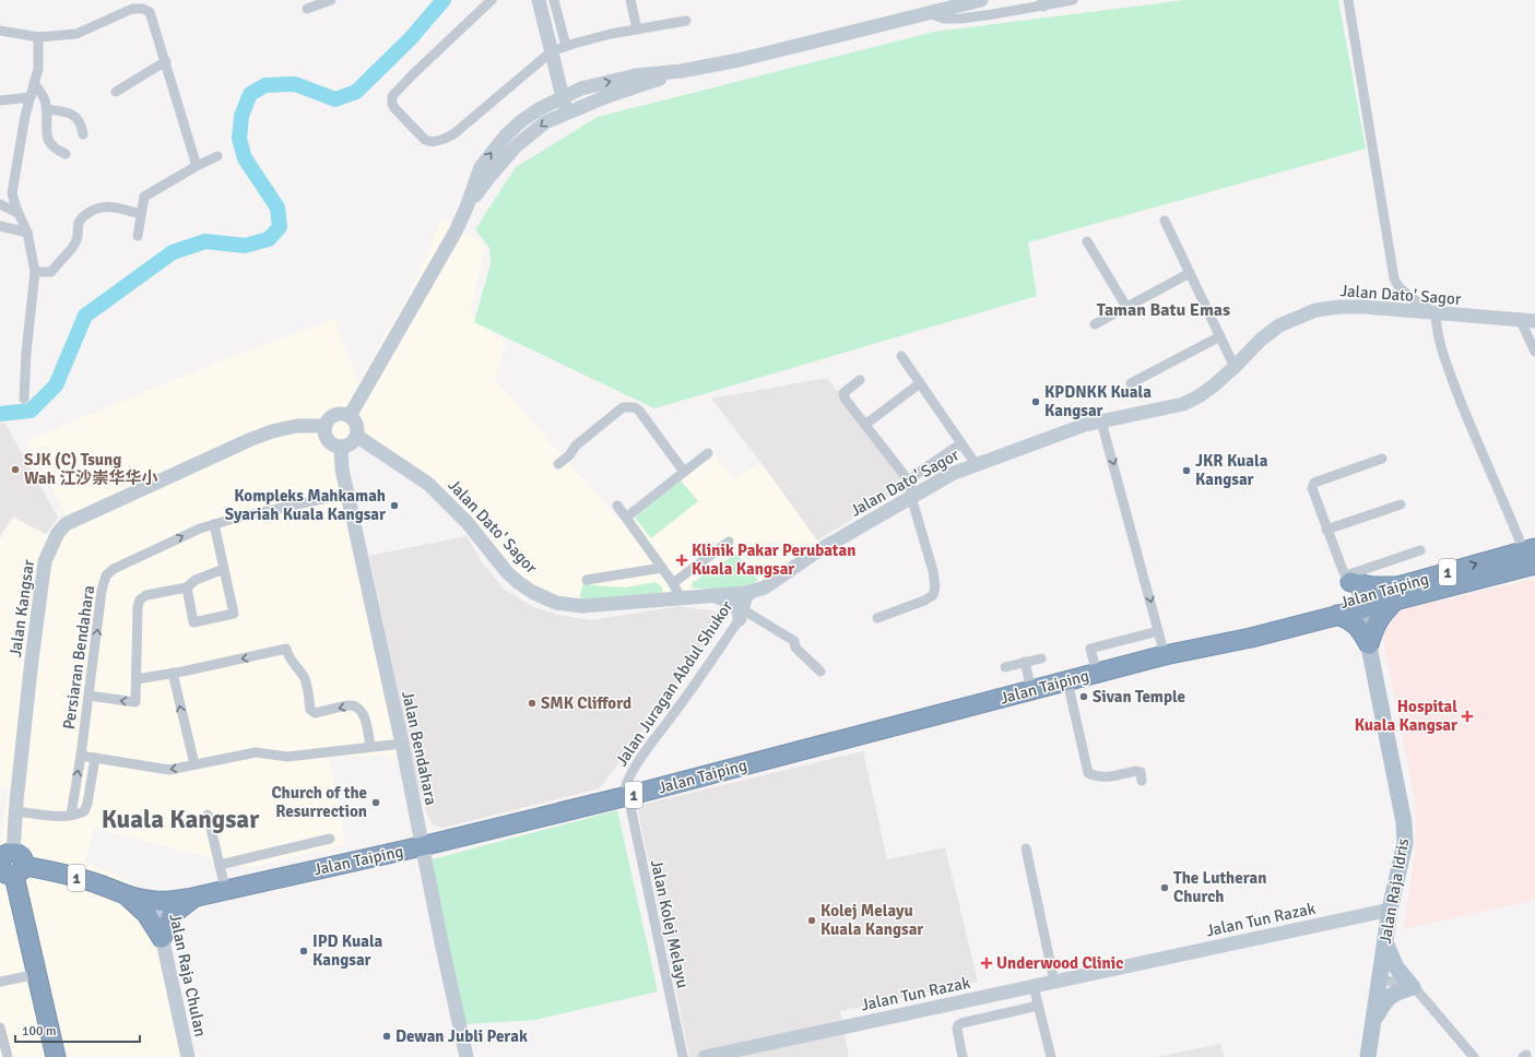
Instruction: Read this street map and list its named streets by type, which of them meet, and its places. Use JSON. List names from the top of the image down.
{
  "streets": {
    "highway": ["1", "Jalan Taiping"],
    "main road": [
      "Jalan Dato' Sagor",
      "Jalan Kangsar",
      "Jalan Bendahara",
      "Jalan Raja Idris",
      "Jalan Tun Razak",
      "Jalan Raja Chulan"
    ],
    "street": ["Persiaran Bendahara", "Jalan Juragan Abdul Shukor", "Jalan Kolej Melayu"]
  },
  "crossings": [
    ["Jalan Dato' Sagor", "Jalan Kangsar"],
    ["Jalan Dato' Sagor", "Jalan Juragan Abdul Shukor"],
    ["Jalan Dato' Sagor", "Jalan Bendahara"],
    ["1", "Jalan Taiping"],
    ["1", "Jalan Kangsar"],
    ["1", "Jalan Raja Chulan"],
    ["Jalan Taiping", "Jalan Juragan Abdul Shukor"],
    ["Jalan Taiping", "Jalan Bendahara"],
    ["Jalan Taiping", "Jalan Raja Idris"],
    ["Jalan Taiping", "Jalan Kolej Melayu"],
    ["Jalan Kangsar", "Jalan Bendahara"],
    ["Persiaran Bendahara", "Jalan Bendahara"],
    ["Jalan Juragan Abdul Shukor", "Jalan Kolej Melayu"],
    ["Jalan Raja Idris", "Jalan Tun Razak"]
  ],
  "one_way": ["Persiaran Bendahara"],
  "districts": ["Taman Batu Emas", "Kuala Kangsar"],
  "places": {
    "other": [
      "KPDNKK Kuala Kangsar",
      "SJK (C) Tsung Wah 江沙崇华华小",
      "JKR Kuala Kangsar",
      "Kompleks Mahkamah Syariah Kuala Kangsar",
      "Sivan Temple",
      "SMK Clifford",
      "Church of the Resurrection",
      "The Lutheran Church",
      "Kolej Melayu Kuala Kangsar",
      "IPD Kuala Kangsar",
      "Dewan Jubli Perak"
    ],
    "health": ["Klinik Pakar Perubatan Kuala Kangsar", "Hospital Kuala Kangsar", "Underwood Clinic"]
  },
  "scale_bar": "100 m"
}
